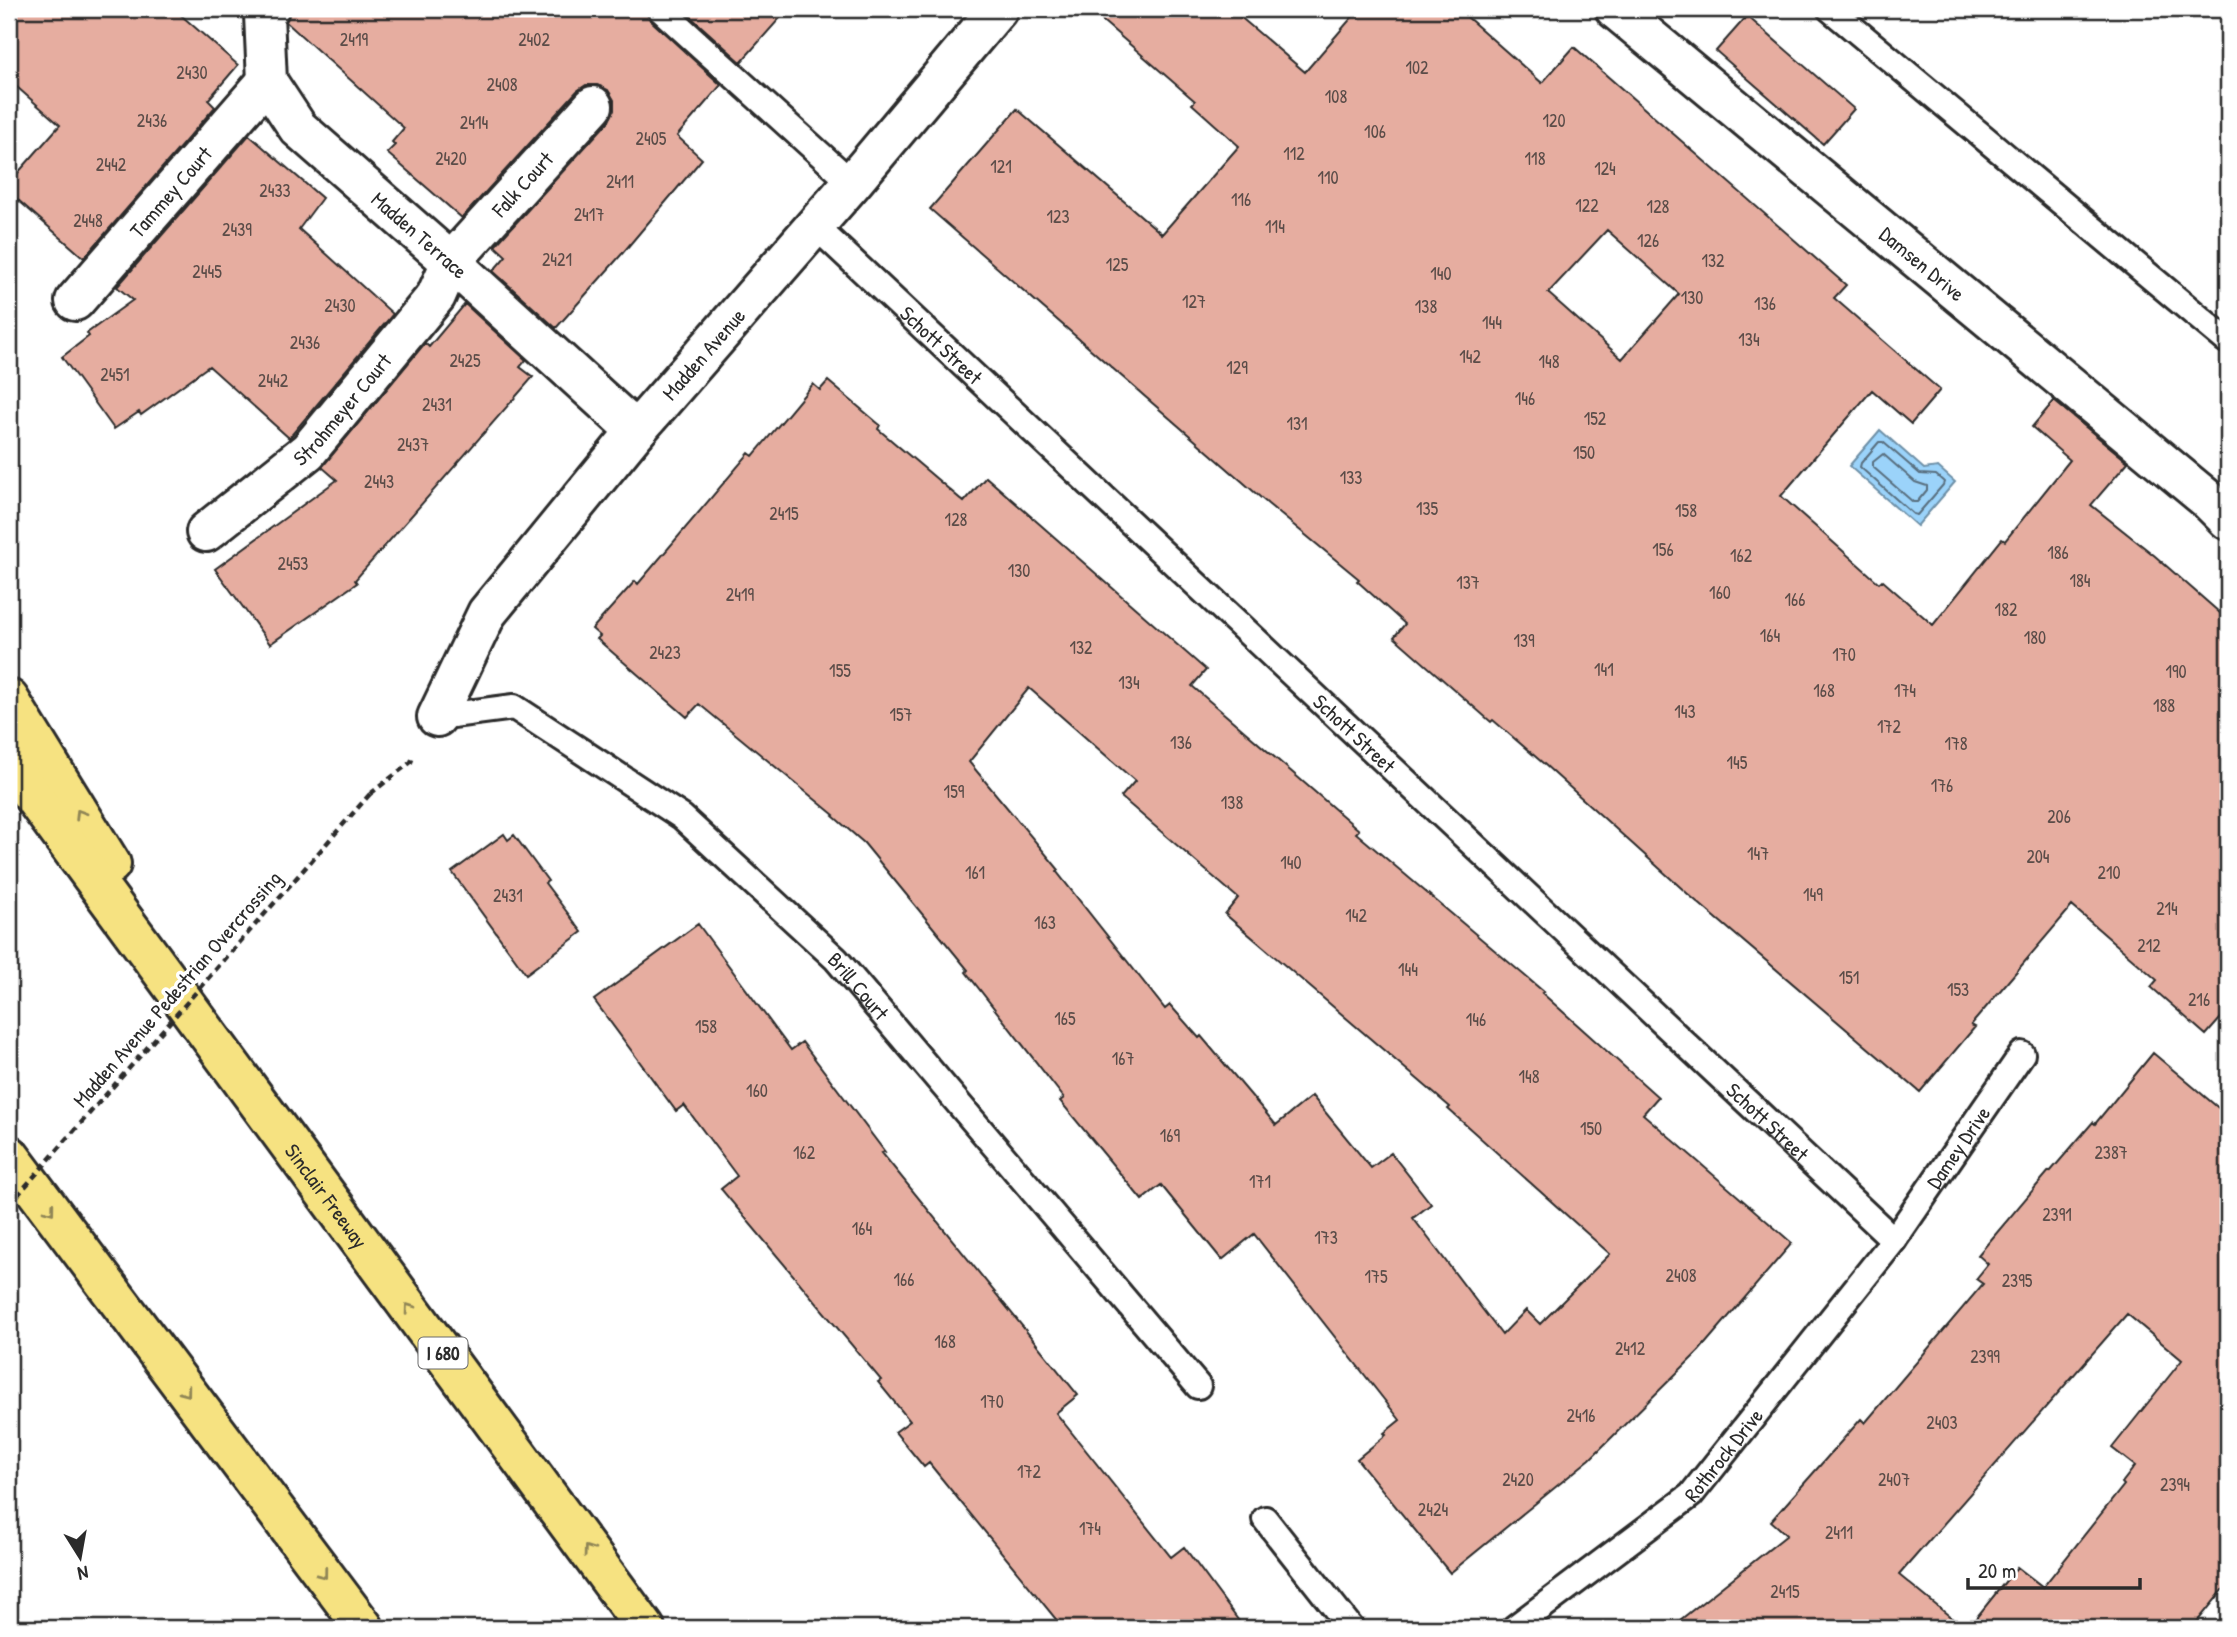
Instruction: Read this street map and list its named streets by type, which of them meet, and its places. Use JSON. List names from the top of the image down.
{
  "streets": {
    "highway": ["Sinclair Freeway", "I 680"],
    "street": [
      "Falk Court",
      "Tammey Court",
      "Madden Terrace",
      "Damsen Drive",
      "Madden Avenue",
      "Strohmeyer Court"
    ],
    "lane": [
      "Schott Street",
      "Brill Court",
      "Damey Drive",
      "Rothrock Drive"
    ],
    "path": ["Madden Avenue Pedestrian Overcrossing"]
  },
  "crossings": [
    ["Falk Court", "Madden Terrace"],
    ["Falk Court", "Strohmeyer Court"],
    ["Tammey Court", "Madden Terrace"],
    ["Madden Terrace", "Madden Avenue"],
    ["Madden Terrace", "Strohmeyer Court"],
    ["Schott Street", "Madden Avenue"],
    ["Schott Street", "Damey Drive"],
    ["Schott Street", "Rothrock Drive"],
    ["Madden Avenue", "Brill Court"],
    ["Damey Drive", "Rothrock Drive"]
  ],
  "house_numbers": [
    "2419",
    "2402",
    "102",
    "2430",
    "2408",
    "108",
    "2436",
    "120",
    "2414",
    "106",
    "2405",
    "112",
    "2420",
    "118",
    "2442",
    "121",
    "124",
    "110",
    "2411",
    "2433",
    "116",
    "122",
    "128",
    "2417",
    "123",
    "2448",
    "114",
    "2439",
    "126",
    "2421",
    "132",
    "125",
    "2445",
    "140",
    "130",
    "127",
    "136",
    "2430",
    "138",
    "144",
    "134",
    "2436",
    "142",
    "2425",
    "148",
    "129",
    "2451",
    "2442",
    "146",
    "2431",
    "152",
    "131",
    "2437",
    "150",
    "133",
    "2443",
    "135",
    "158",
    "2415",
    "128",
    "156",
    "186",
    "162",
    "2453",
    "130",
    "184",
    "137",
    "160",
    "2419",
    "166",
    "182",
    "164",
    "180",
    "139",
    "132",
    "2423",
    "170",
    "141",
    "155",
    "190",
    "134",
    "168",
    "174",
    "188",
    "143",
    "157",
    "172",
    "136",
    "178",
    "145",
    "176",
    "159",
    "138",
    "206",
    "147",
    "204",
    "140",
    "161",
    "210",
    "149",
    "2431",
    "214",
    "142",
    "163",
    "212",
    "144",
    "151",
    "153",
    "216",
    "165",
    "146",
    "158",
    "167",
    "148",
    "160",
    "150",
    "169",
    "162",
    "2387",
    "171",
    "2391",
    "164",
    "173",
    "2408",
    "175",
    "166",
    "2395",
    "168",
    "2412",
    "2399",
    "170",
    "2416",
    "2403",
    "172",
    "2420",
    "2407",
    "2394",
    "2424",
    "174",
    "2411",
    "2415"
  ],
  "scale_bar": "20 m",
  "north": "bottom"
}
